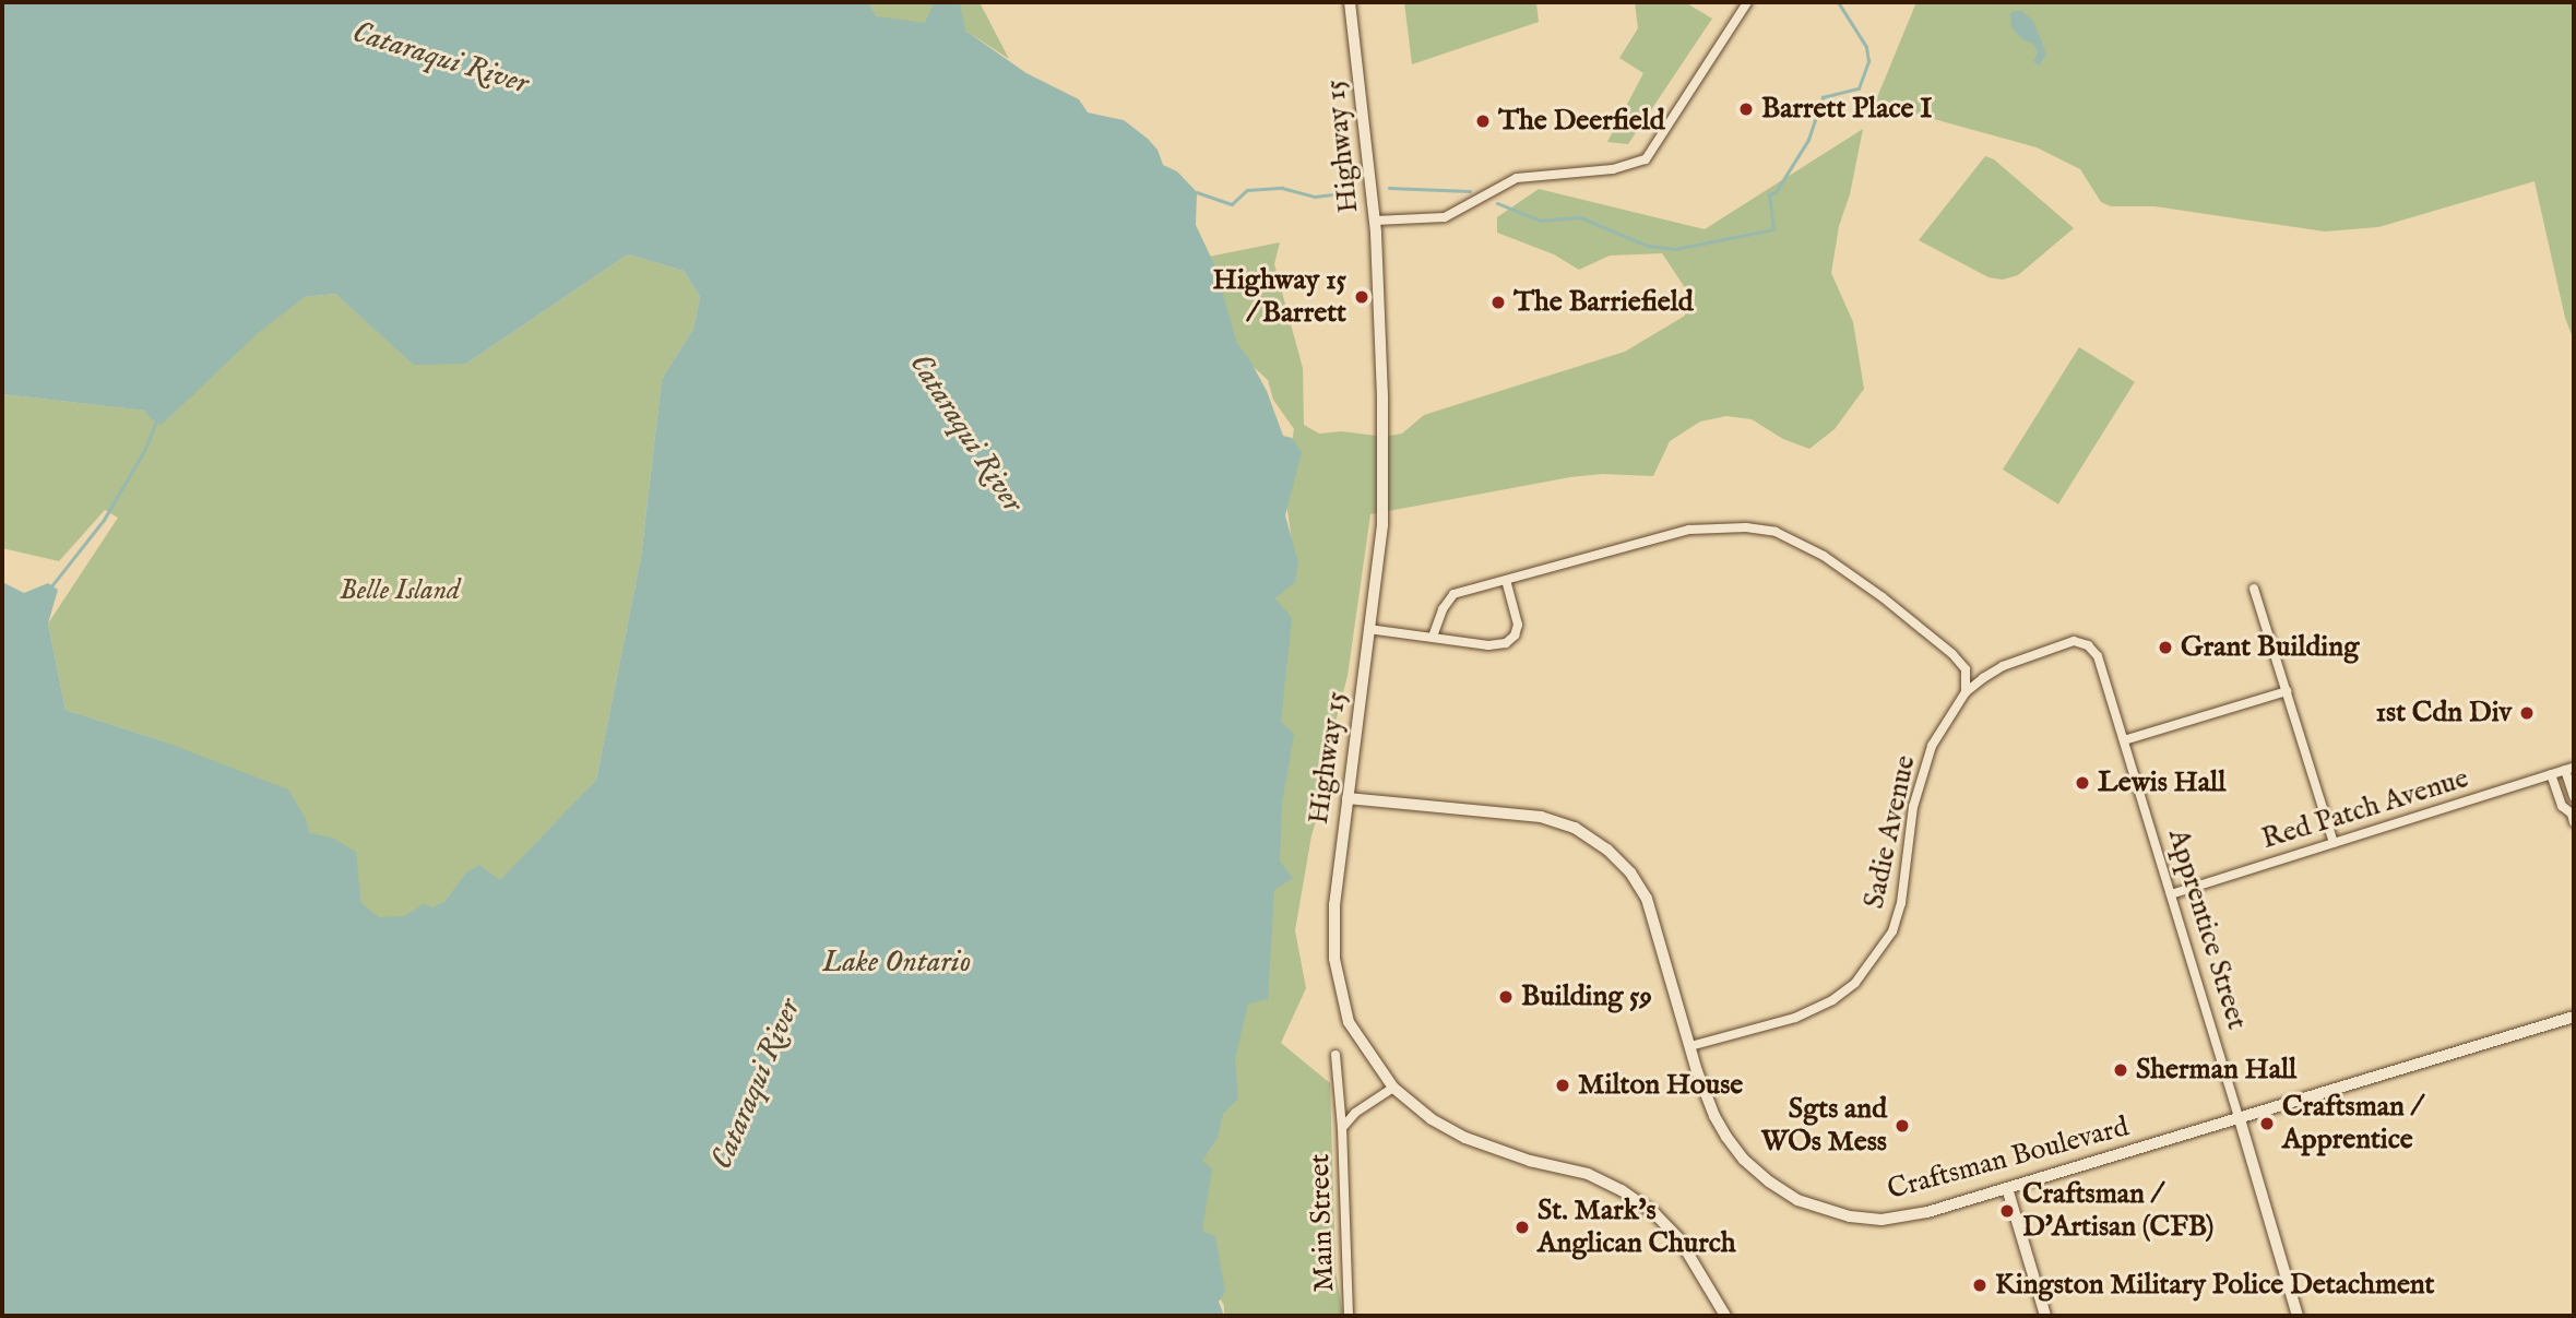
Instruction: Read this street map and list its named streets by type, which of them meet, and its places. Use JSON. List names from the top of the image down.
{
  "streets": {
    "street": [
      "Highway 15",
      "Red Patch Avenue",
      "Sadie Avenue",
      "Apprentice Street",
      "Craftsman Boulevard",
      "Main Street"
    ]
  },
  "crossings": [
    ["Highway 15", "Craftsman Boulevard"],
    ["Highway 15", "Main Street"],
    ["Red Patch Avenue", "Apprentice Street"],
    ["Sadie Avenue", "Apprentice Street"],
    ["Sadie Avenue", "Craftsman Boulevard"],
    ["Apprentice Street", "Craftsman Boulevard"]
  ],
  "water": ["Cataraqui River", "Lake Ontario"],
  "parks": ["Belle Island"],
  "places": [
    "Barrett Place I",
    "The Deerfield",
    "Highway 15 / Barrett",
    "The Barriefield",
    "Grant Building",
    "1st Cdn Div",
    "Lewis Hall",
    "Building 59",
    "Sherman Hall",
    "Milton House",
    "Craftsman / Apprentice",
    "Sgts and WOs Mess",
    "Craftsman / D'Artisan (CFB)",
    "St. Mark's Anglican Church",
    "Kingston Military Police Detachment"
  ]
}
